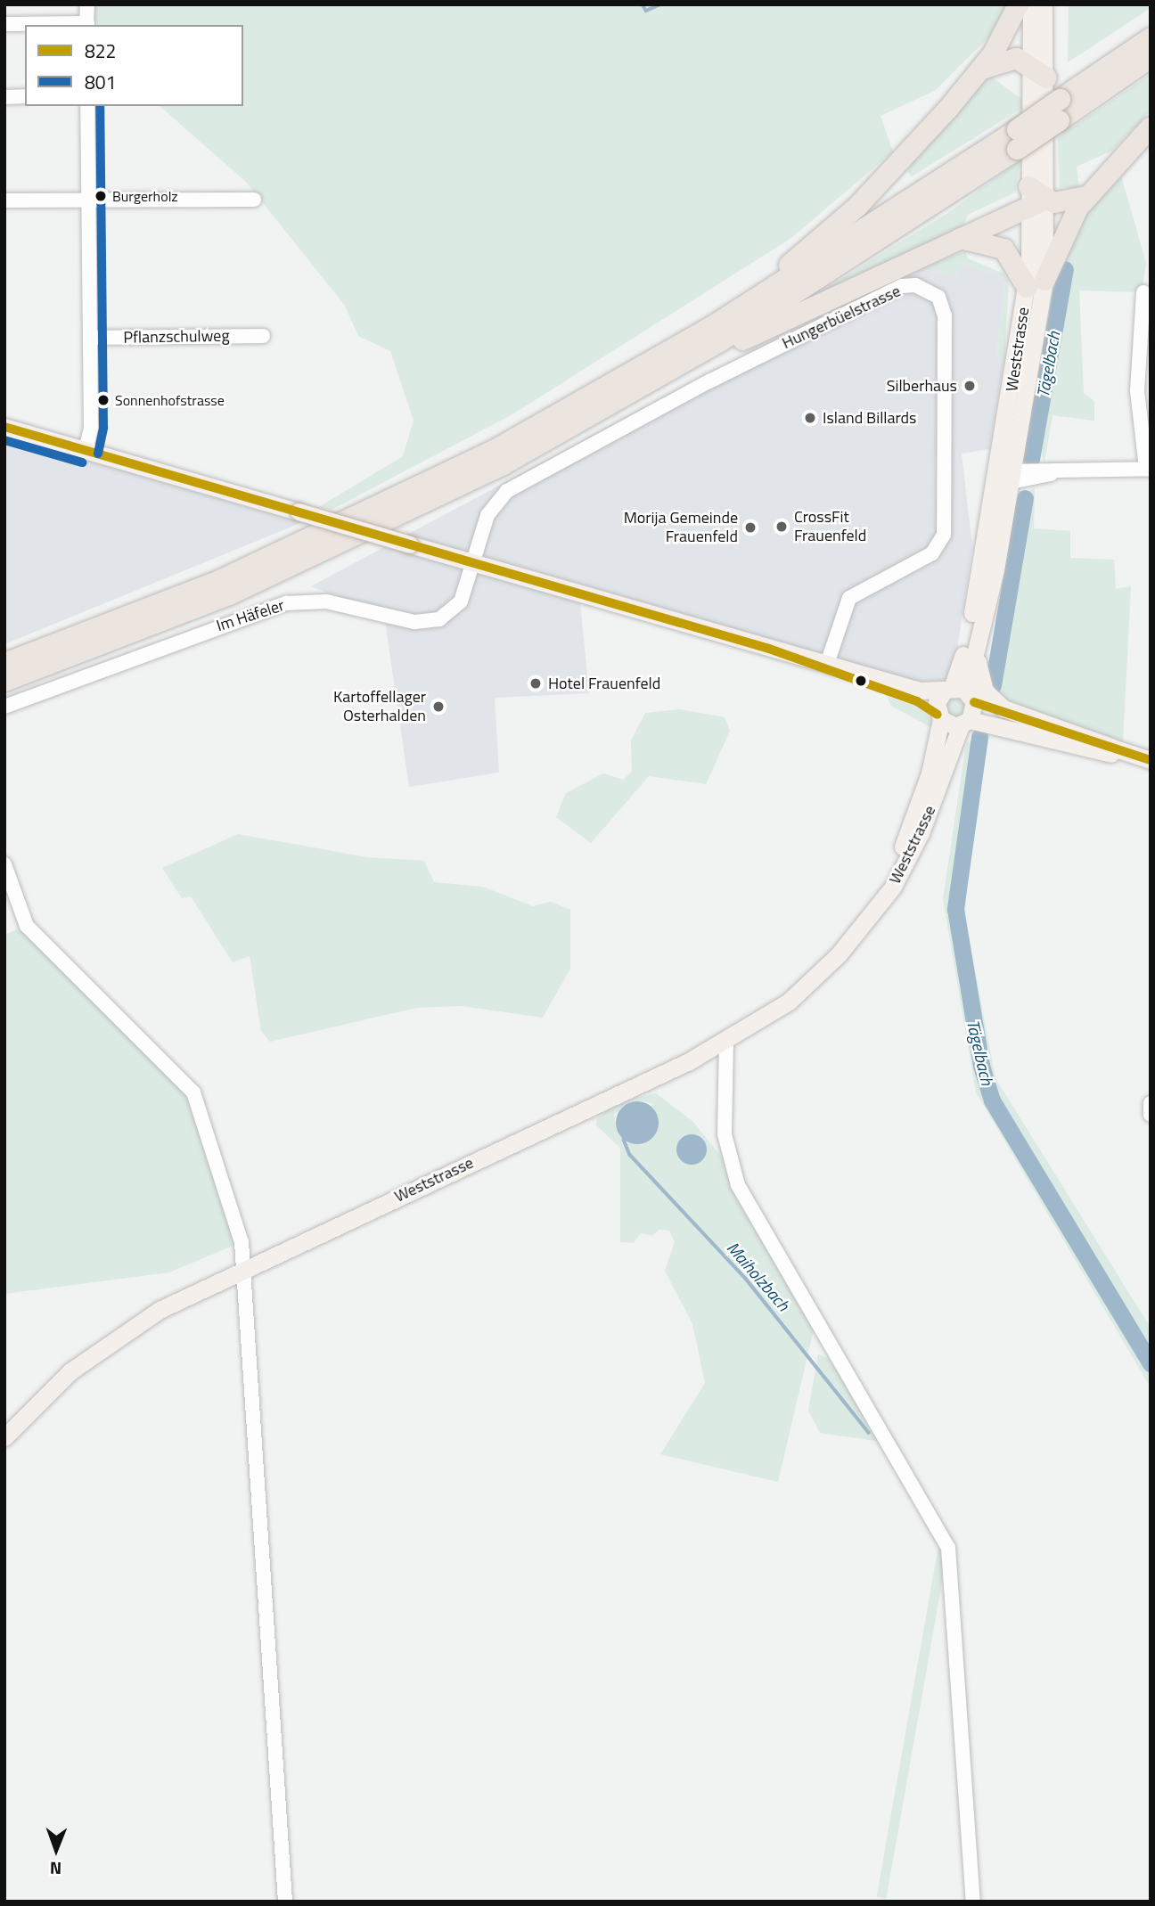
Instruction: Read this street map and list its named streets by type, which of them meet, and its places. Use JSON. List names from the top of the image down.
{
  "streets": {
    "main road": ["Weststrasse"],
    "street": ["Hungerbüelstrasse", "Pflanzschulweg", "Im Häfeler"]
  },
  "crossings": [
    ["Hungerbüelstrasse", "Im Häfeler"]
  ],
  "water": ["Tägelbach", "Maiholzbach"],
  "places": [
    "Burgerholz",
    "Silberhaus",
    "Sonnenhofstrasse",
    "Island Billards",
    "CrossFit Frauenfeld",
    "Morija Gemeinde Frauenfeld",
    "Hotel Frauenfeld",
    "Kartoffellager Osterhalden"
  ],
  "lines": ["transit line 801", "transit line 822"],
  "legend": ["822", "801"],
  "north": "bottom"
}
